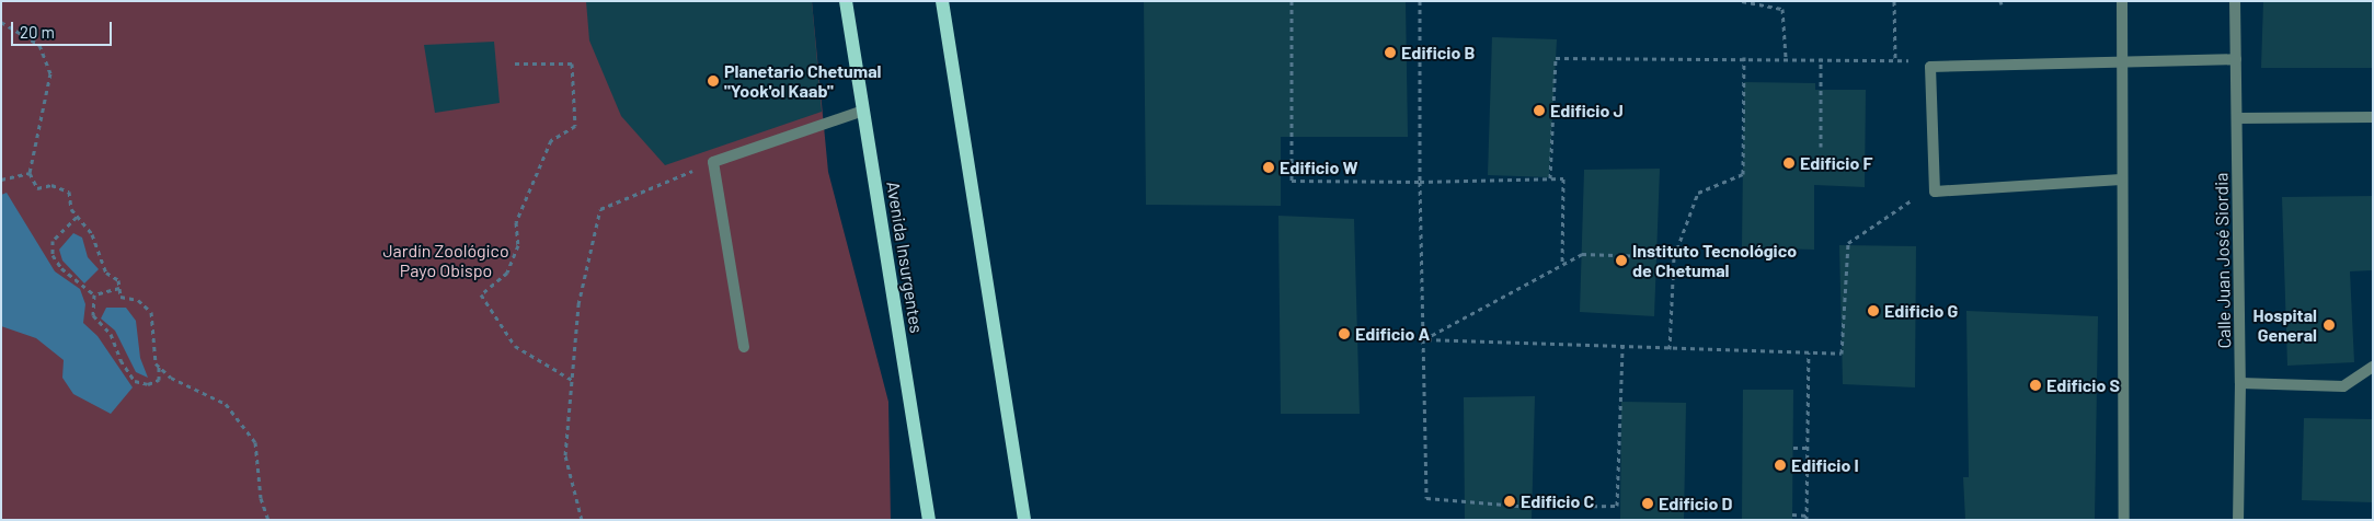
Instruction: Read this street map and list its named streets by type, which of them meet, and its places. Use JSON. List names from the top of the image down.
{
  "streets": {
    "main road": ["Avenida Insurgentes"],
    "street": ["Calle Juan José Siordia"]
  },
  "parks": ["Jardín Zoológico Payo Obispo"],
  "places": [
    "Edificio B",
    "Planetario Chetumal \"Yook'ol Kaab\"",
    "Edificio J",
    "Edificio F",
    "Edificio W",
    "Instituto Tecnológico de Chetumal",
    "Edificio G",
    "Hospital General",
    "Edificio A",
    "Edificio S",
    "Edificio I",
    "Edificio C",
    "Edificio D"
  ],
  "scale_bar": "20 m"
}
